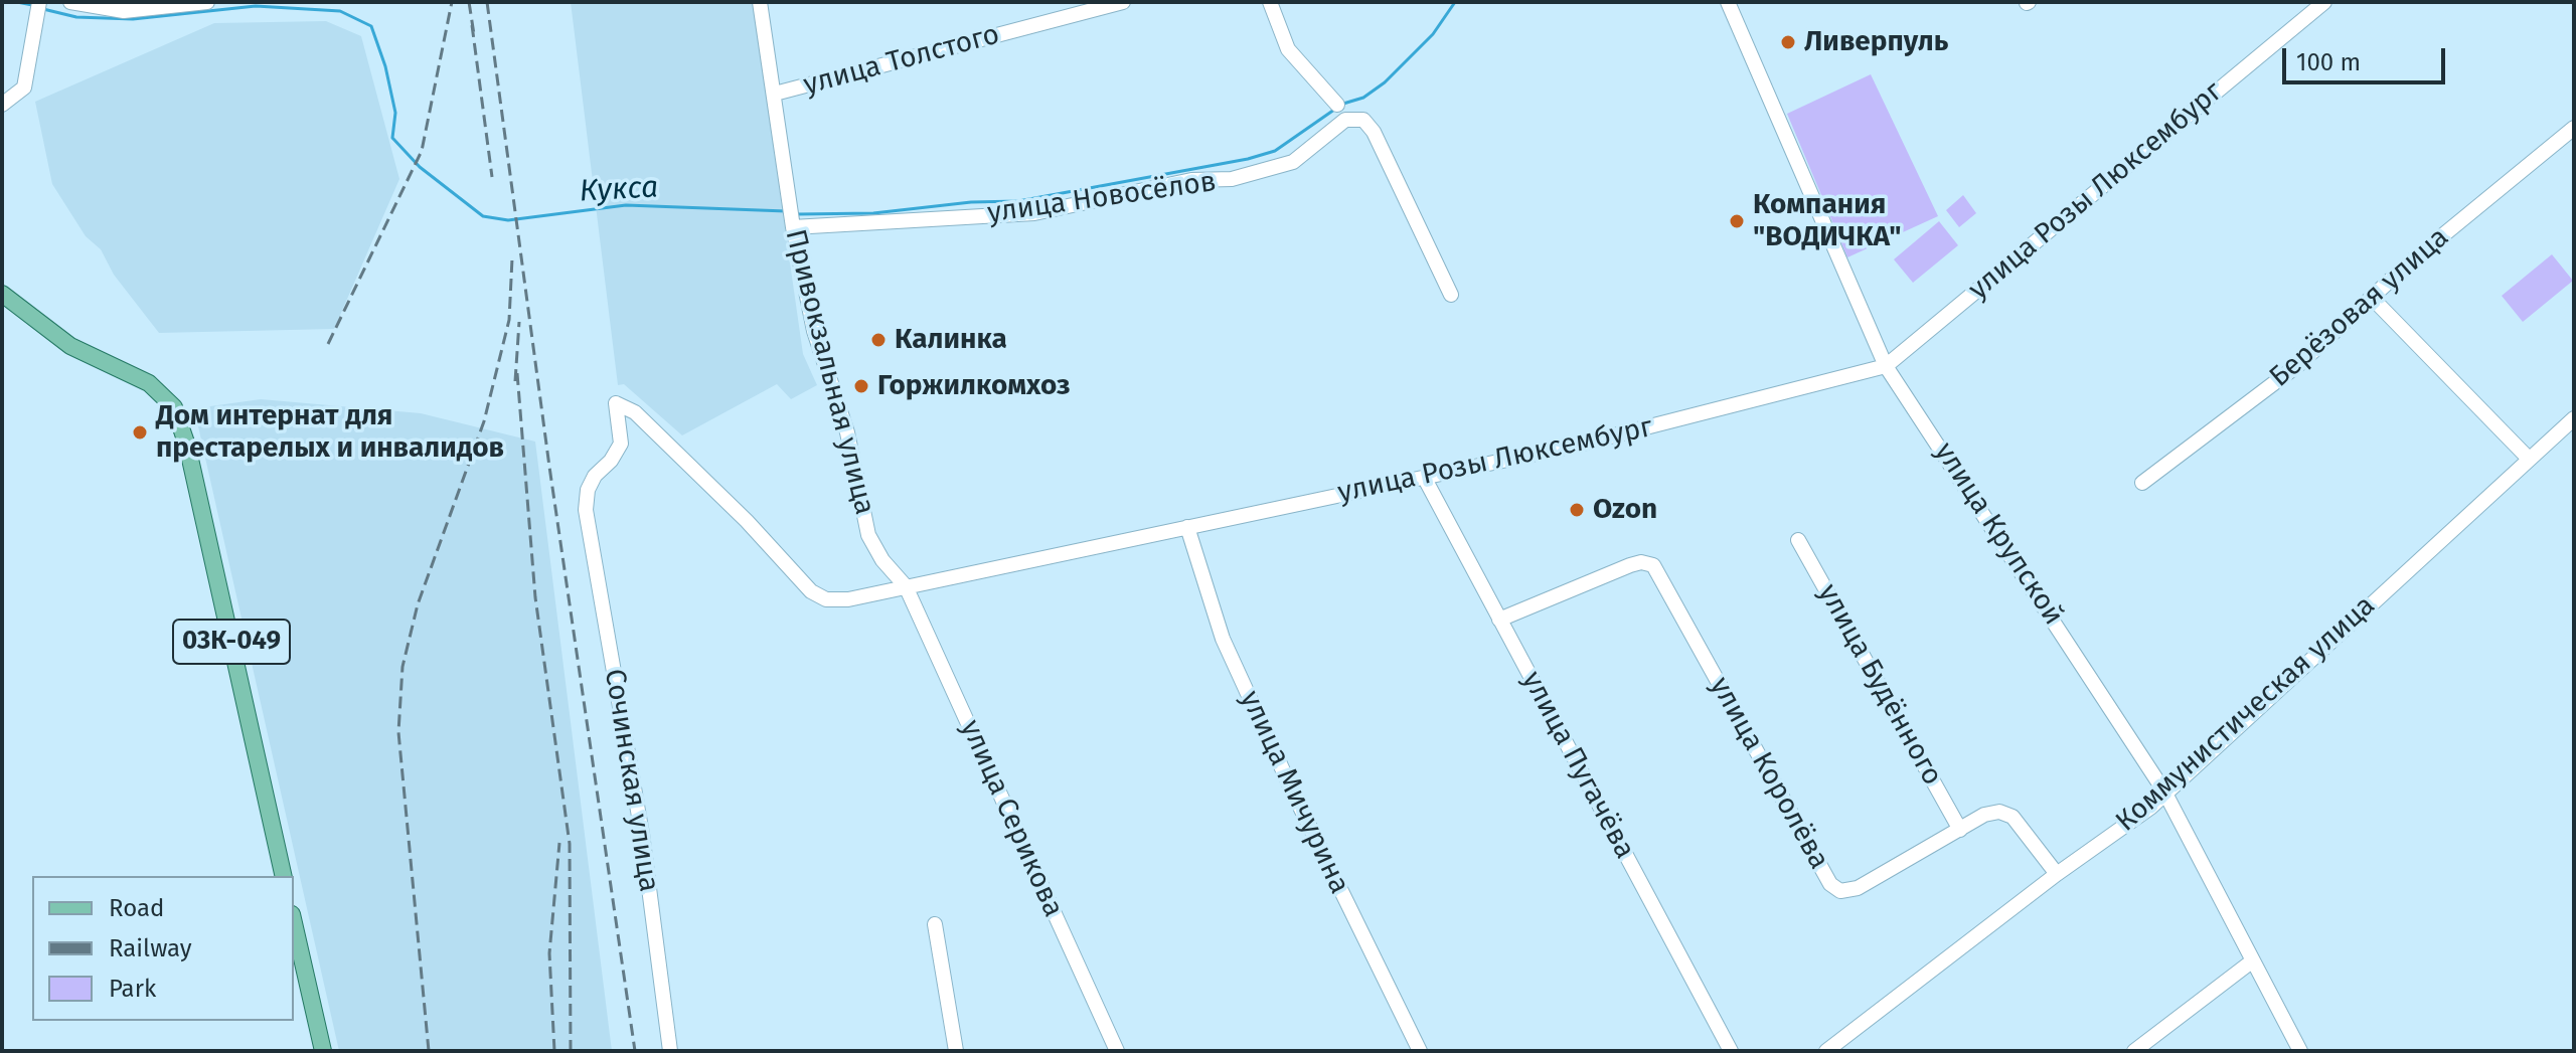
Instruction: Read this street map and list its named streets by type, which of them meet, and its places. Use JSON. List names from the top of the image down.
{
  "streets": {
    "main road": ["03К-049"],
    "street": [
      "улица Толстого",
      "улица Розы Люксембург",
      "улица Новосёлов",
      "Берёзовая улица",
      "Привокзальная улица",
      "улица Крупской",
      "улица Будённого",
      "Коммунистическая улица",
      "улица Пугачёва",
      "улица Королёва",
      "Сочинская улица",
      "улица Мичурина",
      "улица Серикова"
    ]
  },
  "crossings": [
    ["улица Толстого", "Привокзальная улица"],
    ["улица Розы Люксембург", "Привокзальная улица"],
    ["улица Розы Люксембург", "улица Крупской"],
    ["улица Розы Люксембург", "улица Пугачёва"],
    ["улица Розы Люксембург", "Сочинская улица"],
    ["улица Розы Люксембург", "улица Мичурина"],
    ["улица Розы Люксембург", "улица Серикова"],
    ["улица Новосёлов", "Привокзальная улица"],
    ["Привокзальная улица", "улица Серикова"],
    ["улица Крупской", "Коммунистическая улица"],
    ["улица Будённого", "улица Королёва"],
    ["Коммунистическая улица", "улица Королёва"],
    ["улица Пугачёва", "улица Королёва"]
  ],
  "water": ["Кукса"],
  "places": [
    "Ливерпуль",
    "Компания \"ВОДИЧКА\"",
    "Калинка",
    "Горжилкомхоз",
    "Дом интернат для престарелых и инвалидов",
    "Ozon"
  ],
  "legend": ["Road", "Railway", "Park"],
  "scale_bar": "100 m"
}
